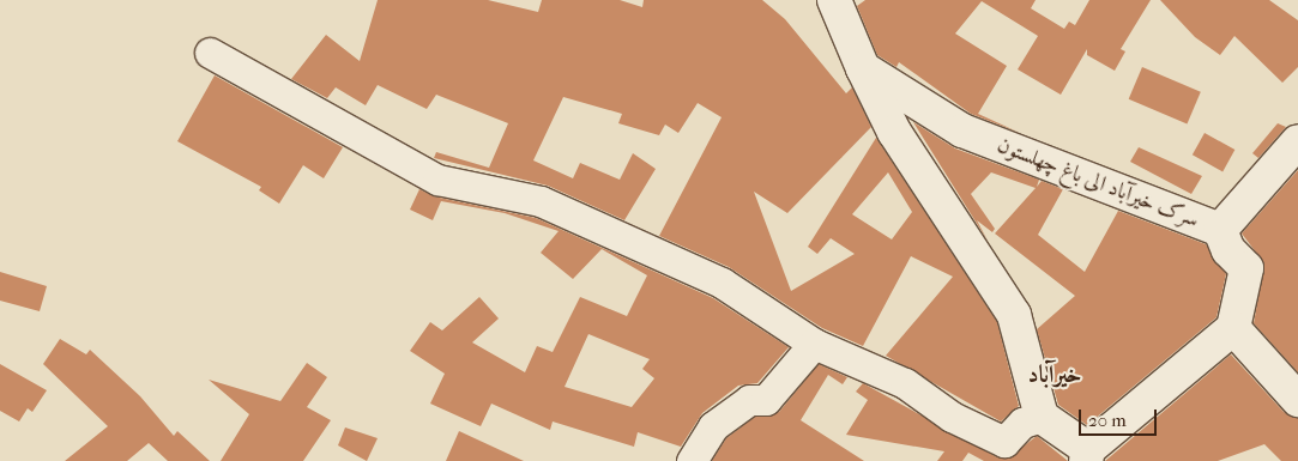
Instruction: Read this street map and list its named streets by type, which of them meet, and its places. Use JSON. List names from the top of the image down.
{
  "streets": {
    "street": ["سرک خیرآباد الی باغ چهلستون"]
  },
  "districts": ["خیرآباد"],
  "scale_bar": "20 m"
}
